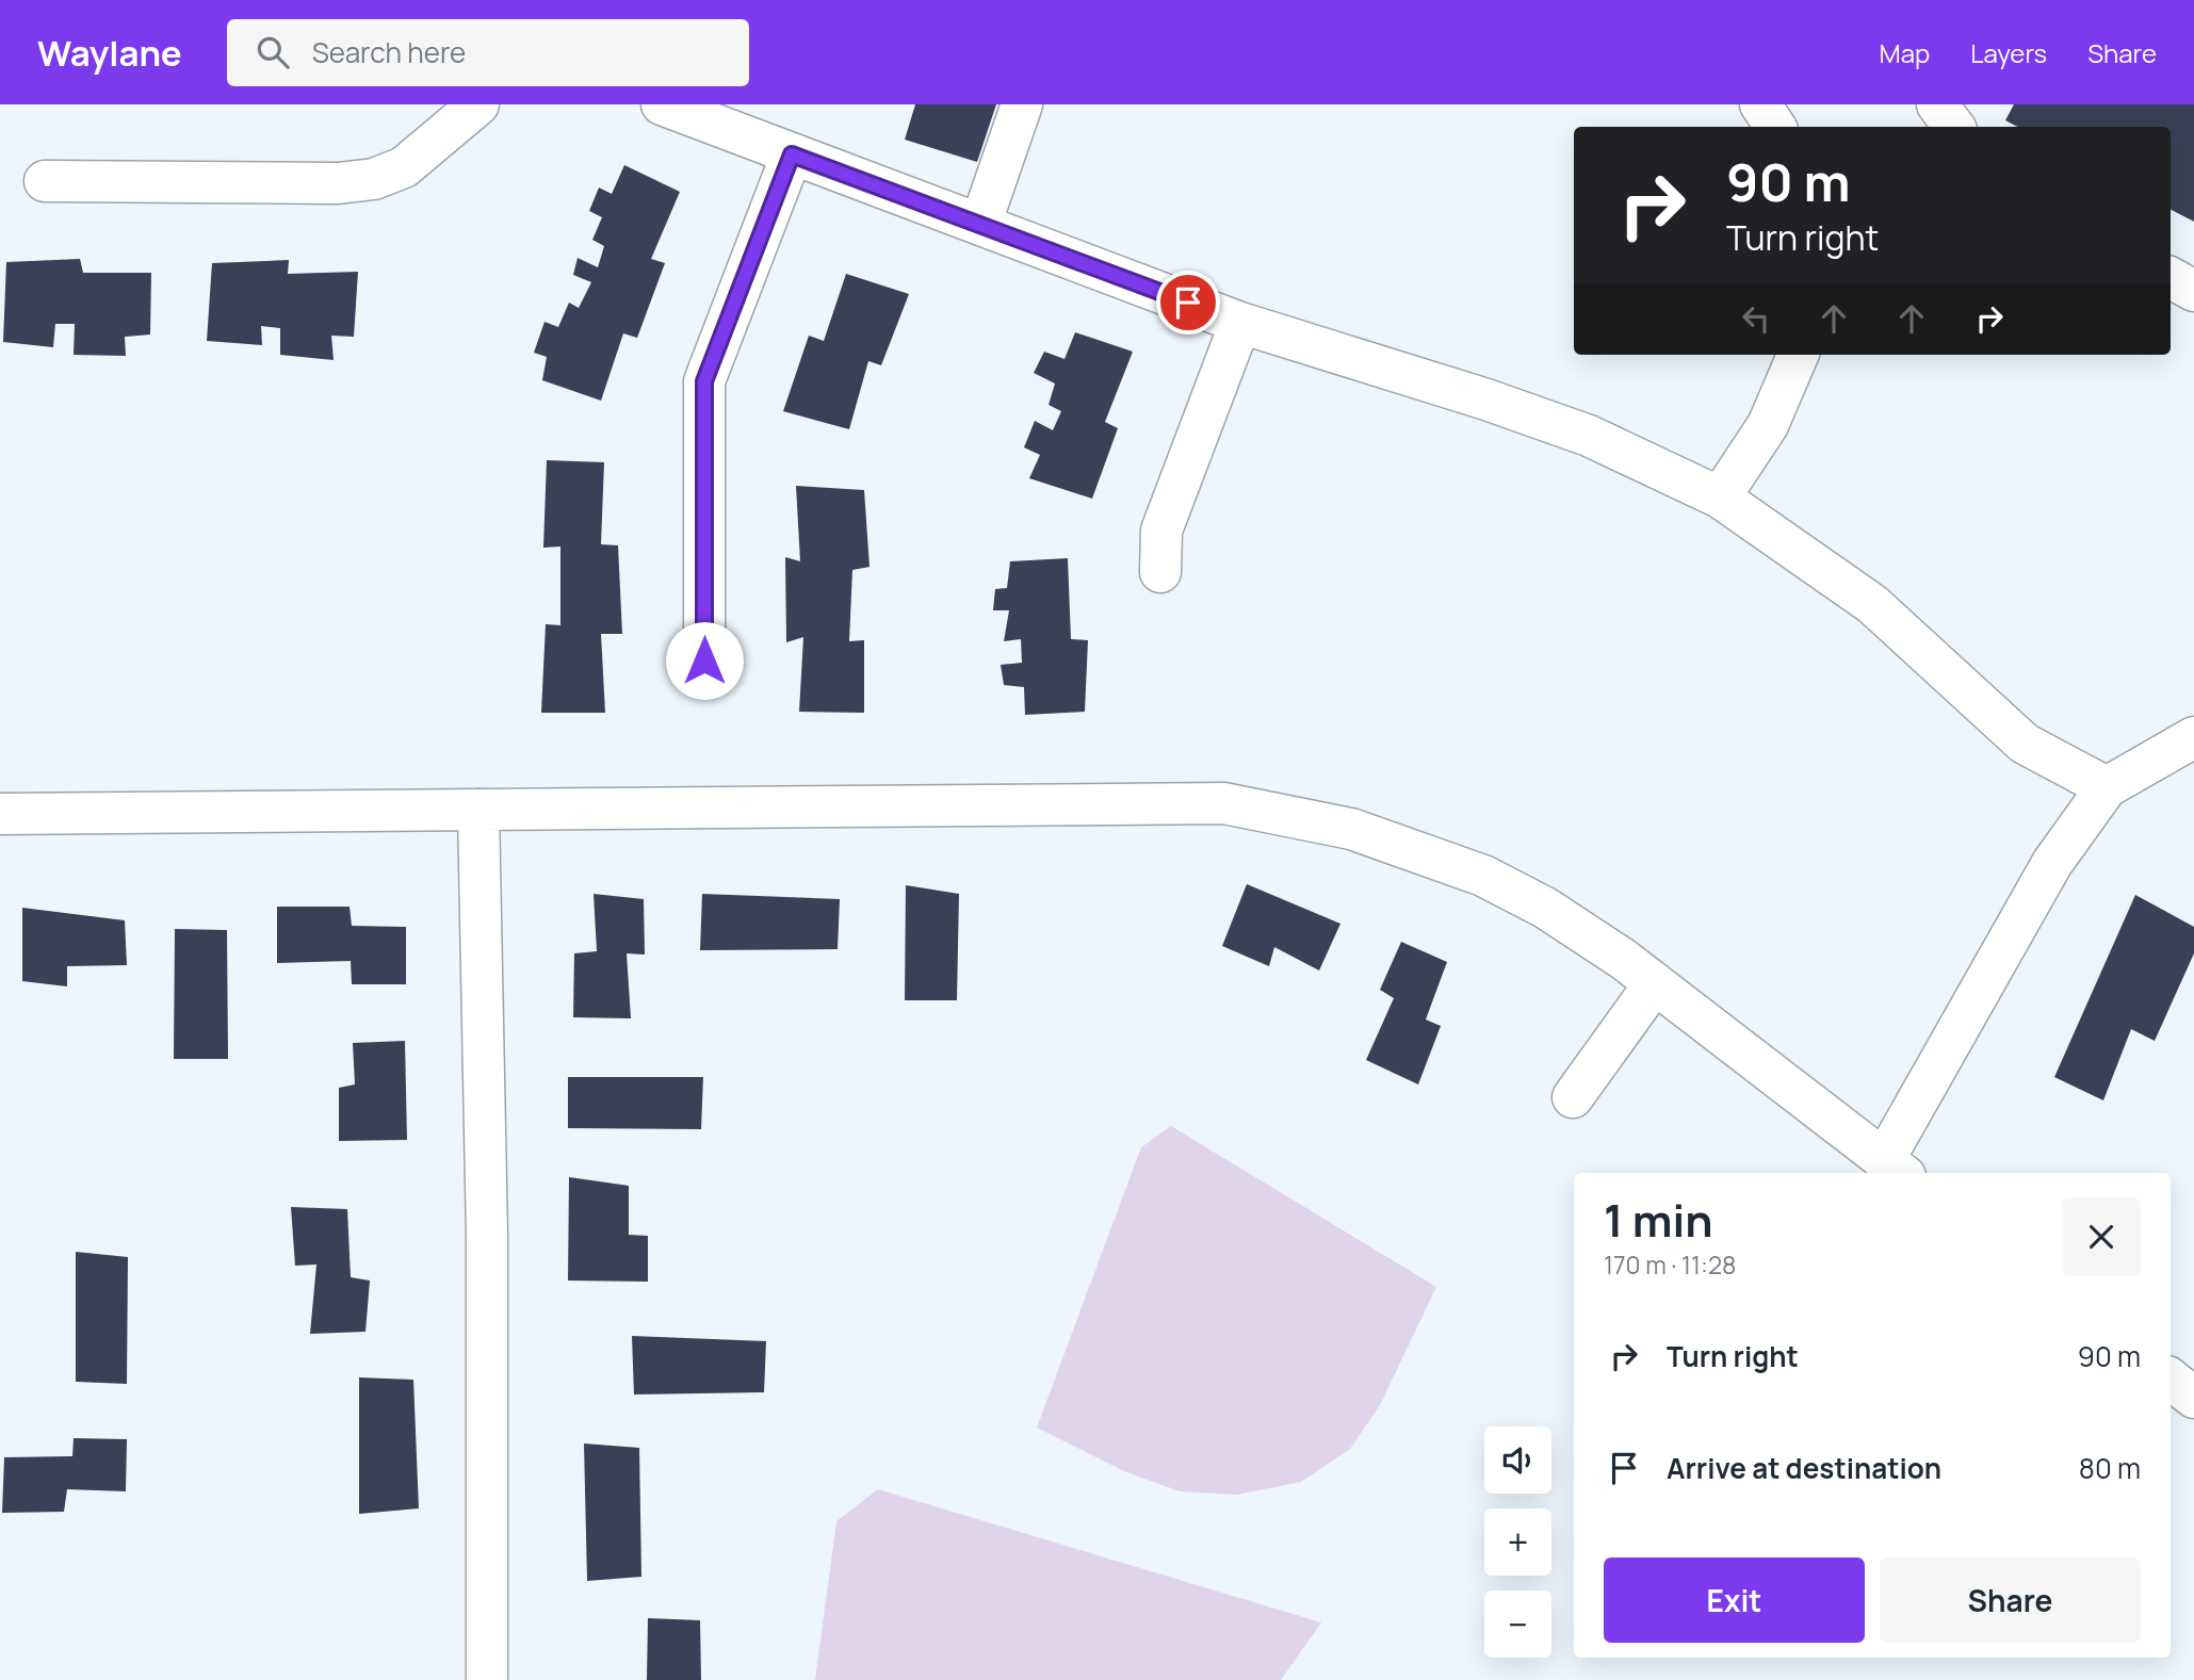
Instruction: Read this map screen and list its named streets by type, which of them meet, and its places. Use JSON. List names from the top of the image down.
{
  "page": {
    "header": "Waylane",
    "search": "Search here",
    "nav": ["Map", "Layers", "Share"],
    "turn": ["90 m", "Turn right"],
    "heading": ["1 min", "170 m · 11:28"],
    "list": [
      {
        "name": "Turn right",
        "value": "90 m"
      },
      {
        "name": "Arrive at destination",
        "value": "80 m"
      }
    ],
    "map_buttons": ["+", "−"],
    "buttons": ["Exit", "Share"]
  }
}
